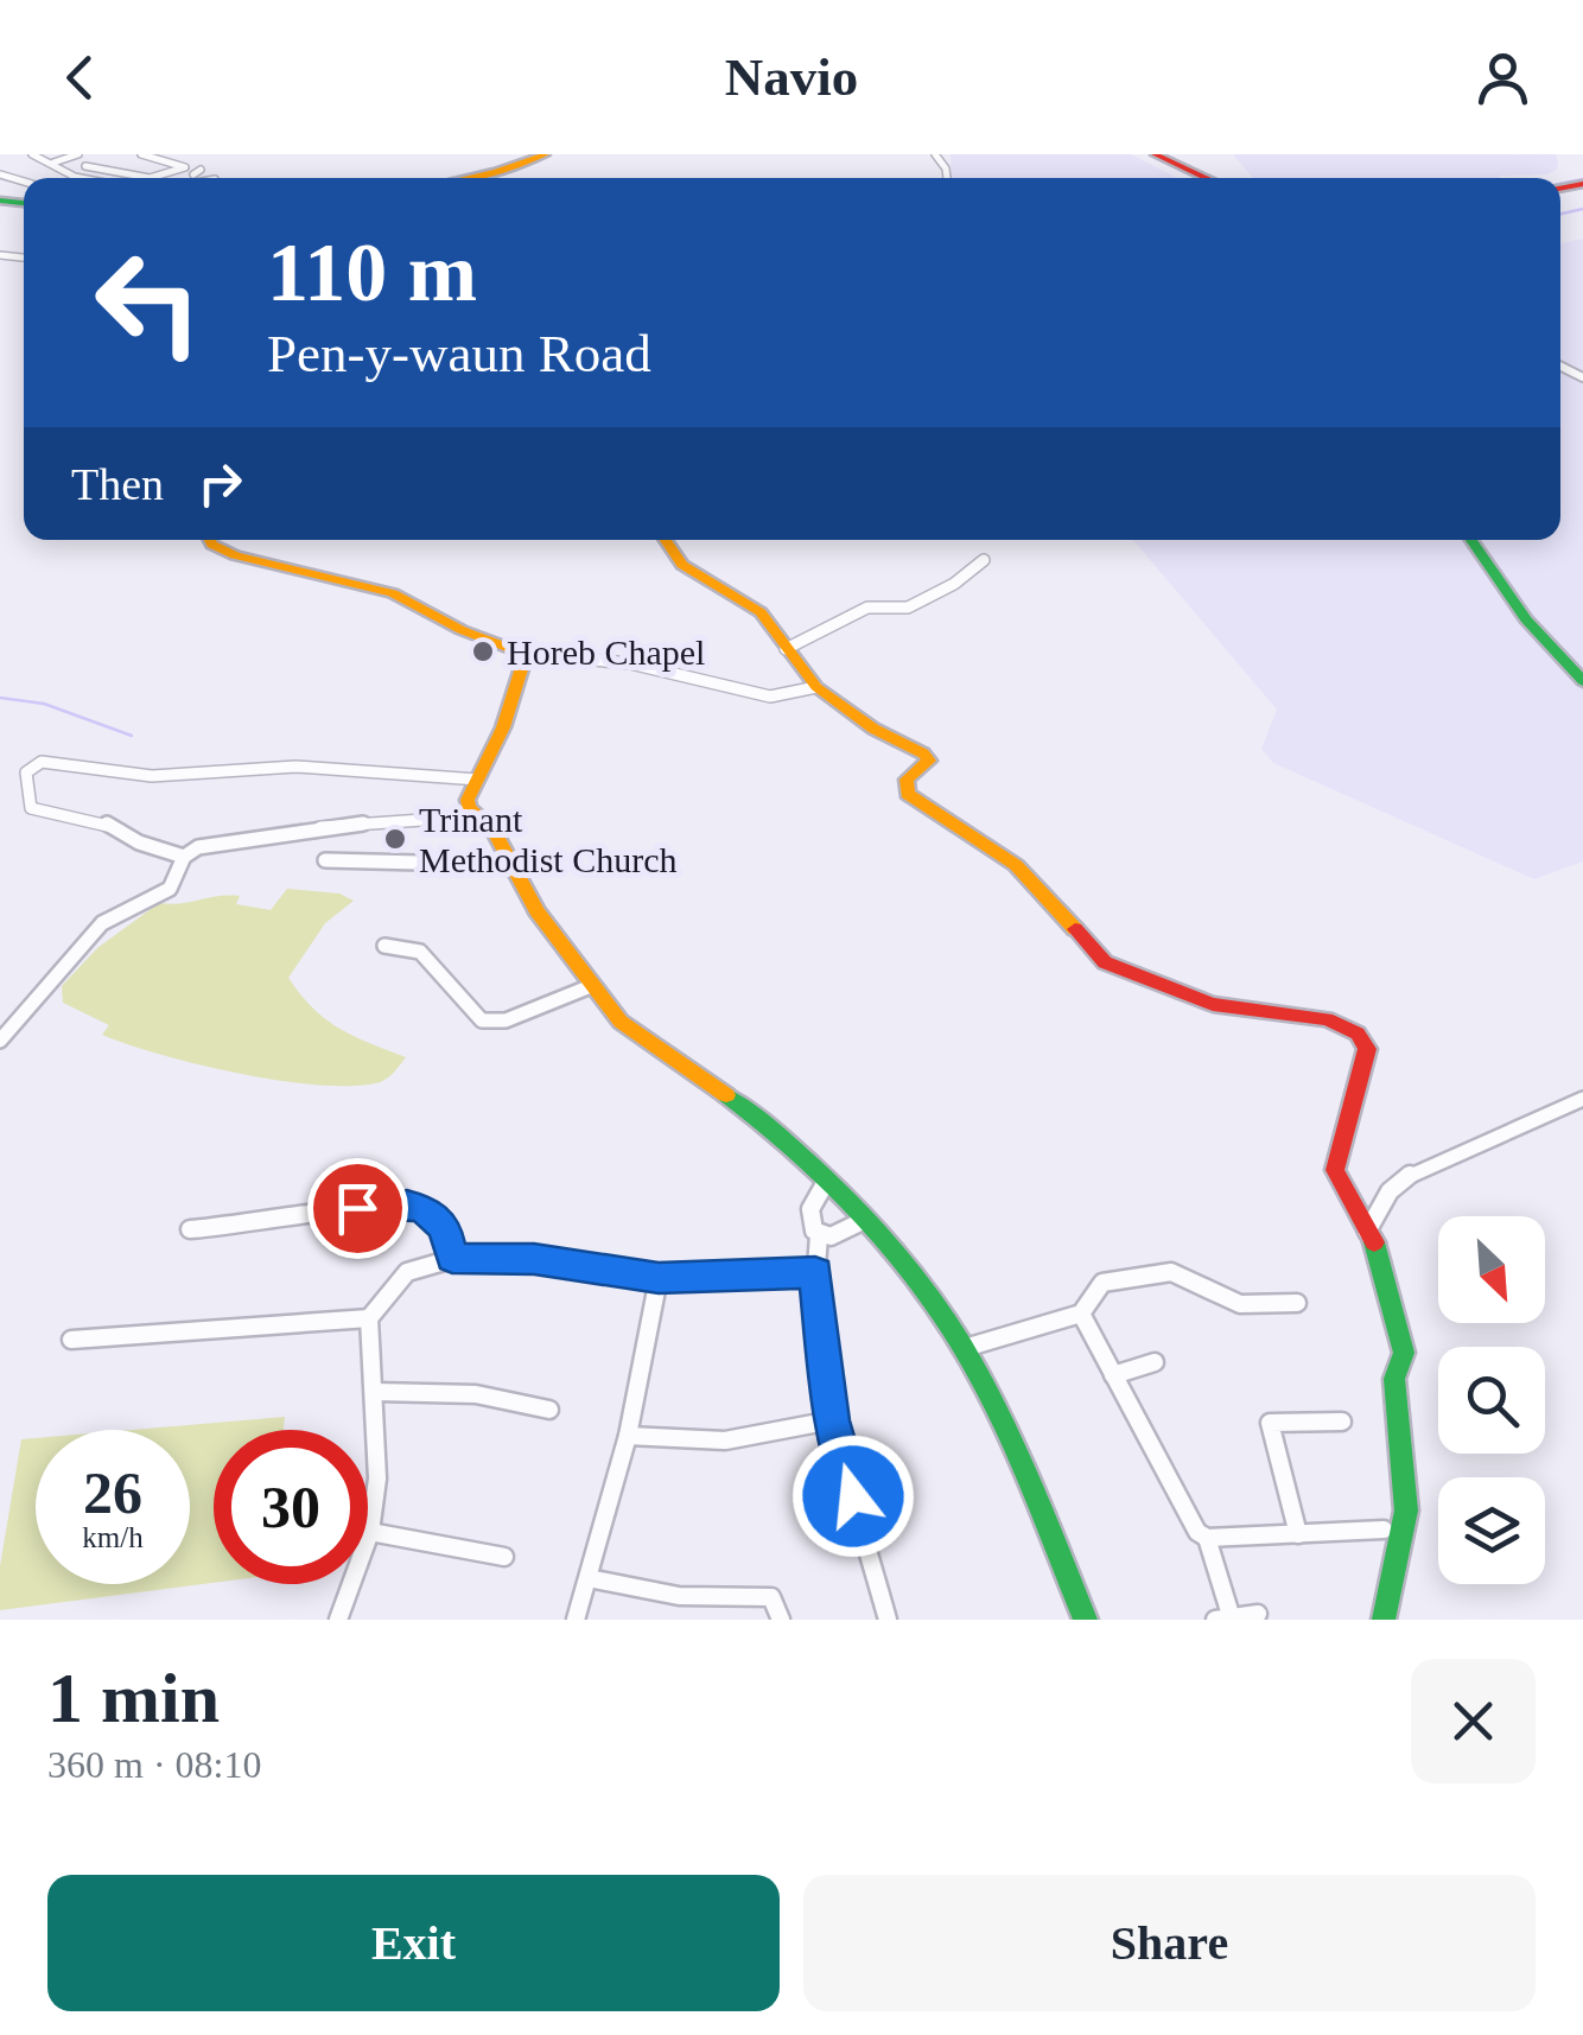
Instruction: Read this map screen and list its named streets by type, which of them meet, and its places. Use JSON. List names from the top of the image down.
{
  "places": ["Horeb Chapel", "Trinant Methodist Church"],
  "north": "bottom right",
  "page": {
    "header": "Navio",
    "turn": ["110 m", "Pen-y-waun Road"],
    "then": "Then",
    "speed": "26 km/h",
    "limit": "30",
    "heading": ["1 min", "360 m · 08:10"],
    "buttons": ["Exit", "Share"]
  }
}
